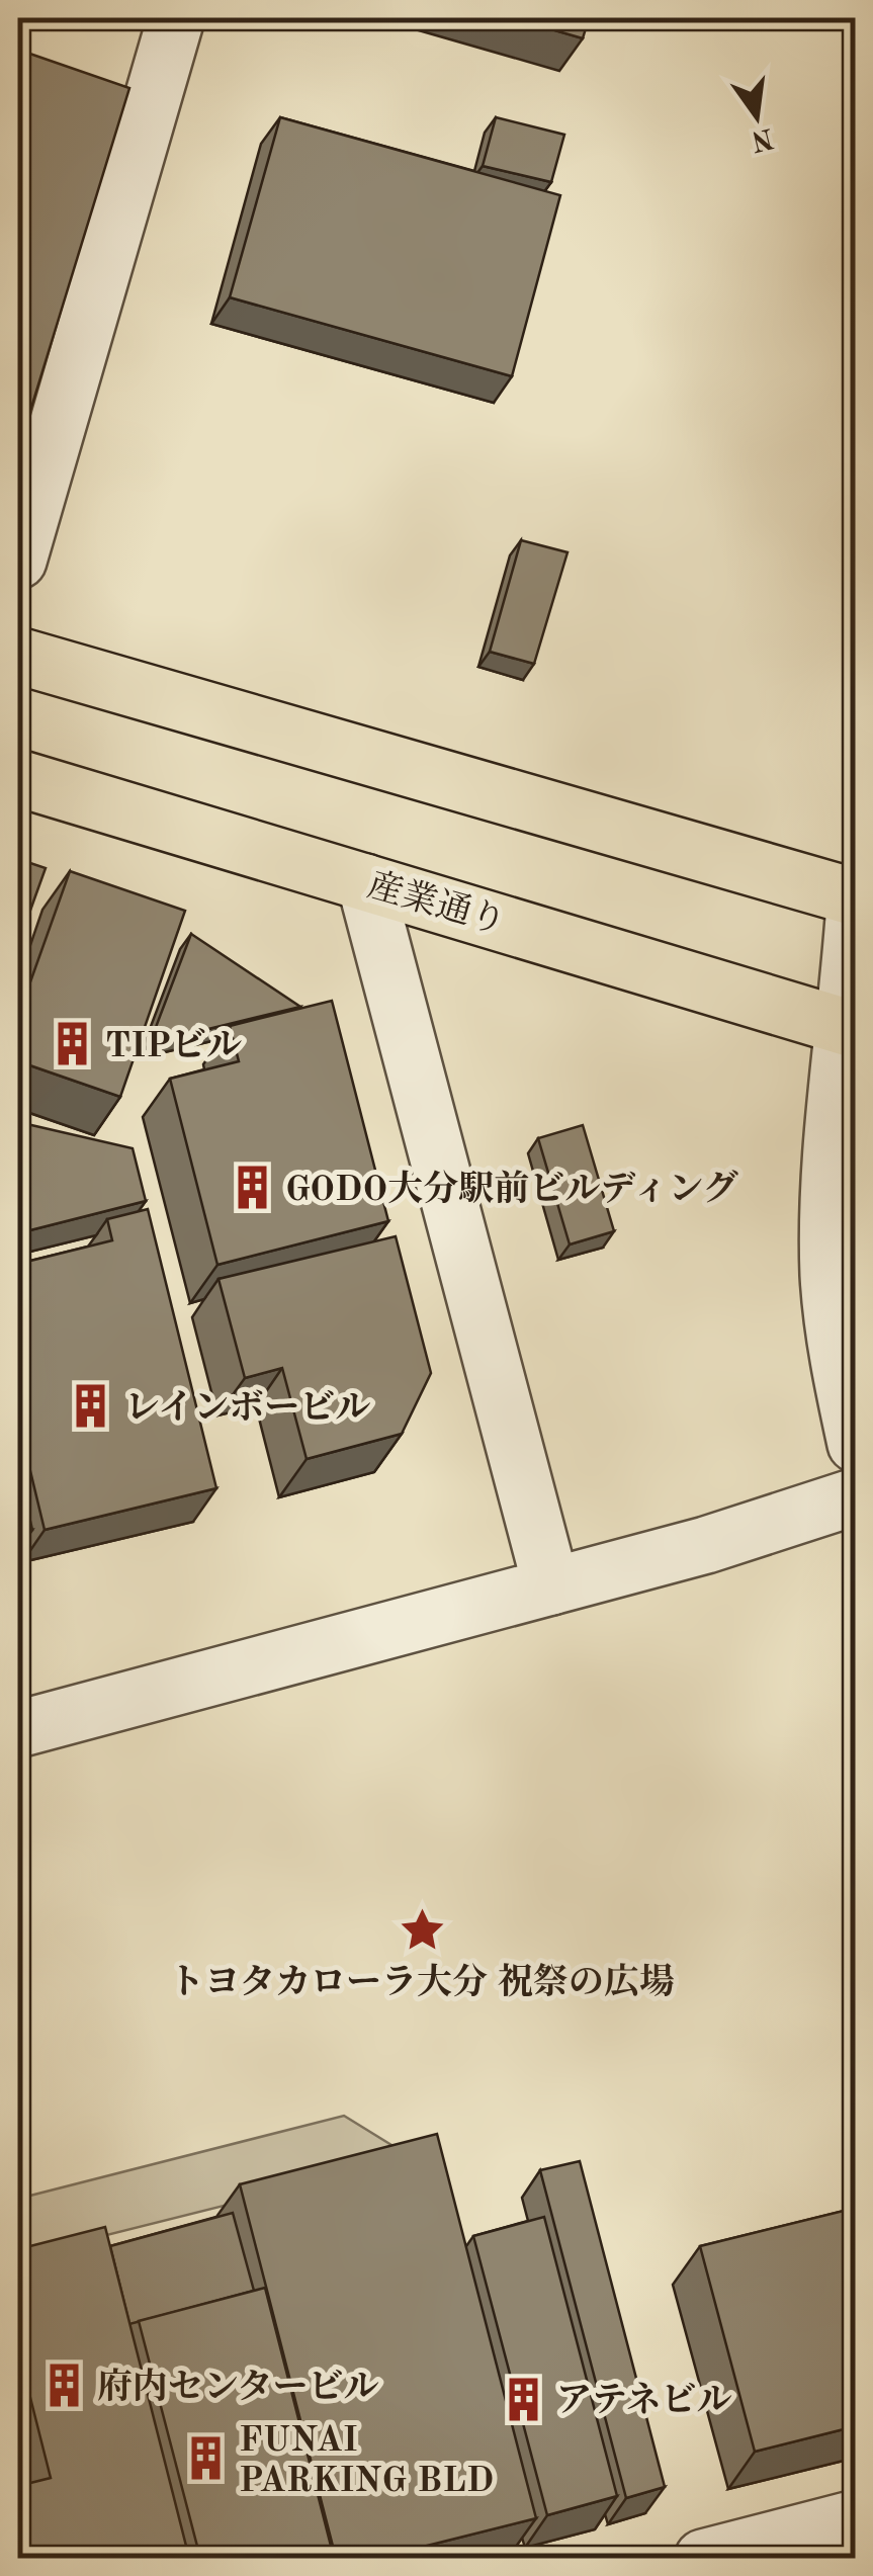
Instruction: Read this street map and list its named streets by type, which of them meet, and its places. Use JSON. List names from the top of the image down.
{
  "streets": {
    "highway": ["産業通り"]
  },
  "places": {
    "building": [
      "TIPビル",
      "GODO大分駅前ビルディング",
      "レインボービル",
      "府内センタービル",
      "アテネビル",
      "FUNAI PARKING BLD"
    ],
    "place": ["トヨタカローラ大分 祝祭の広場"]
  },
  "north": "bottom"
}
